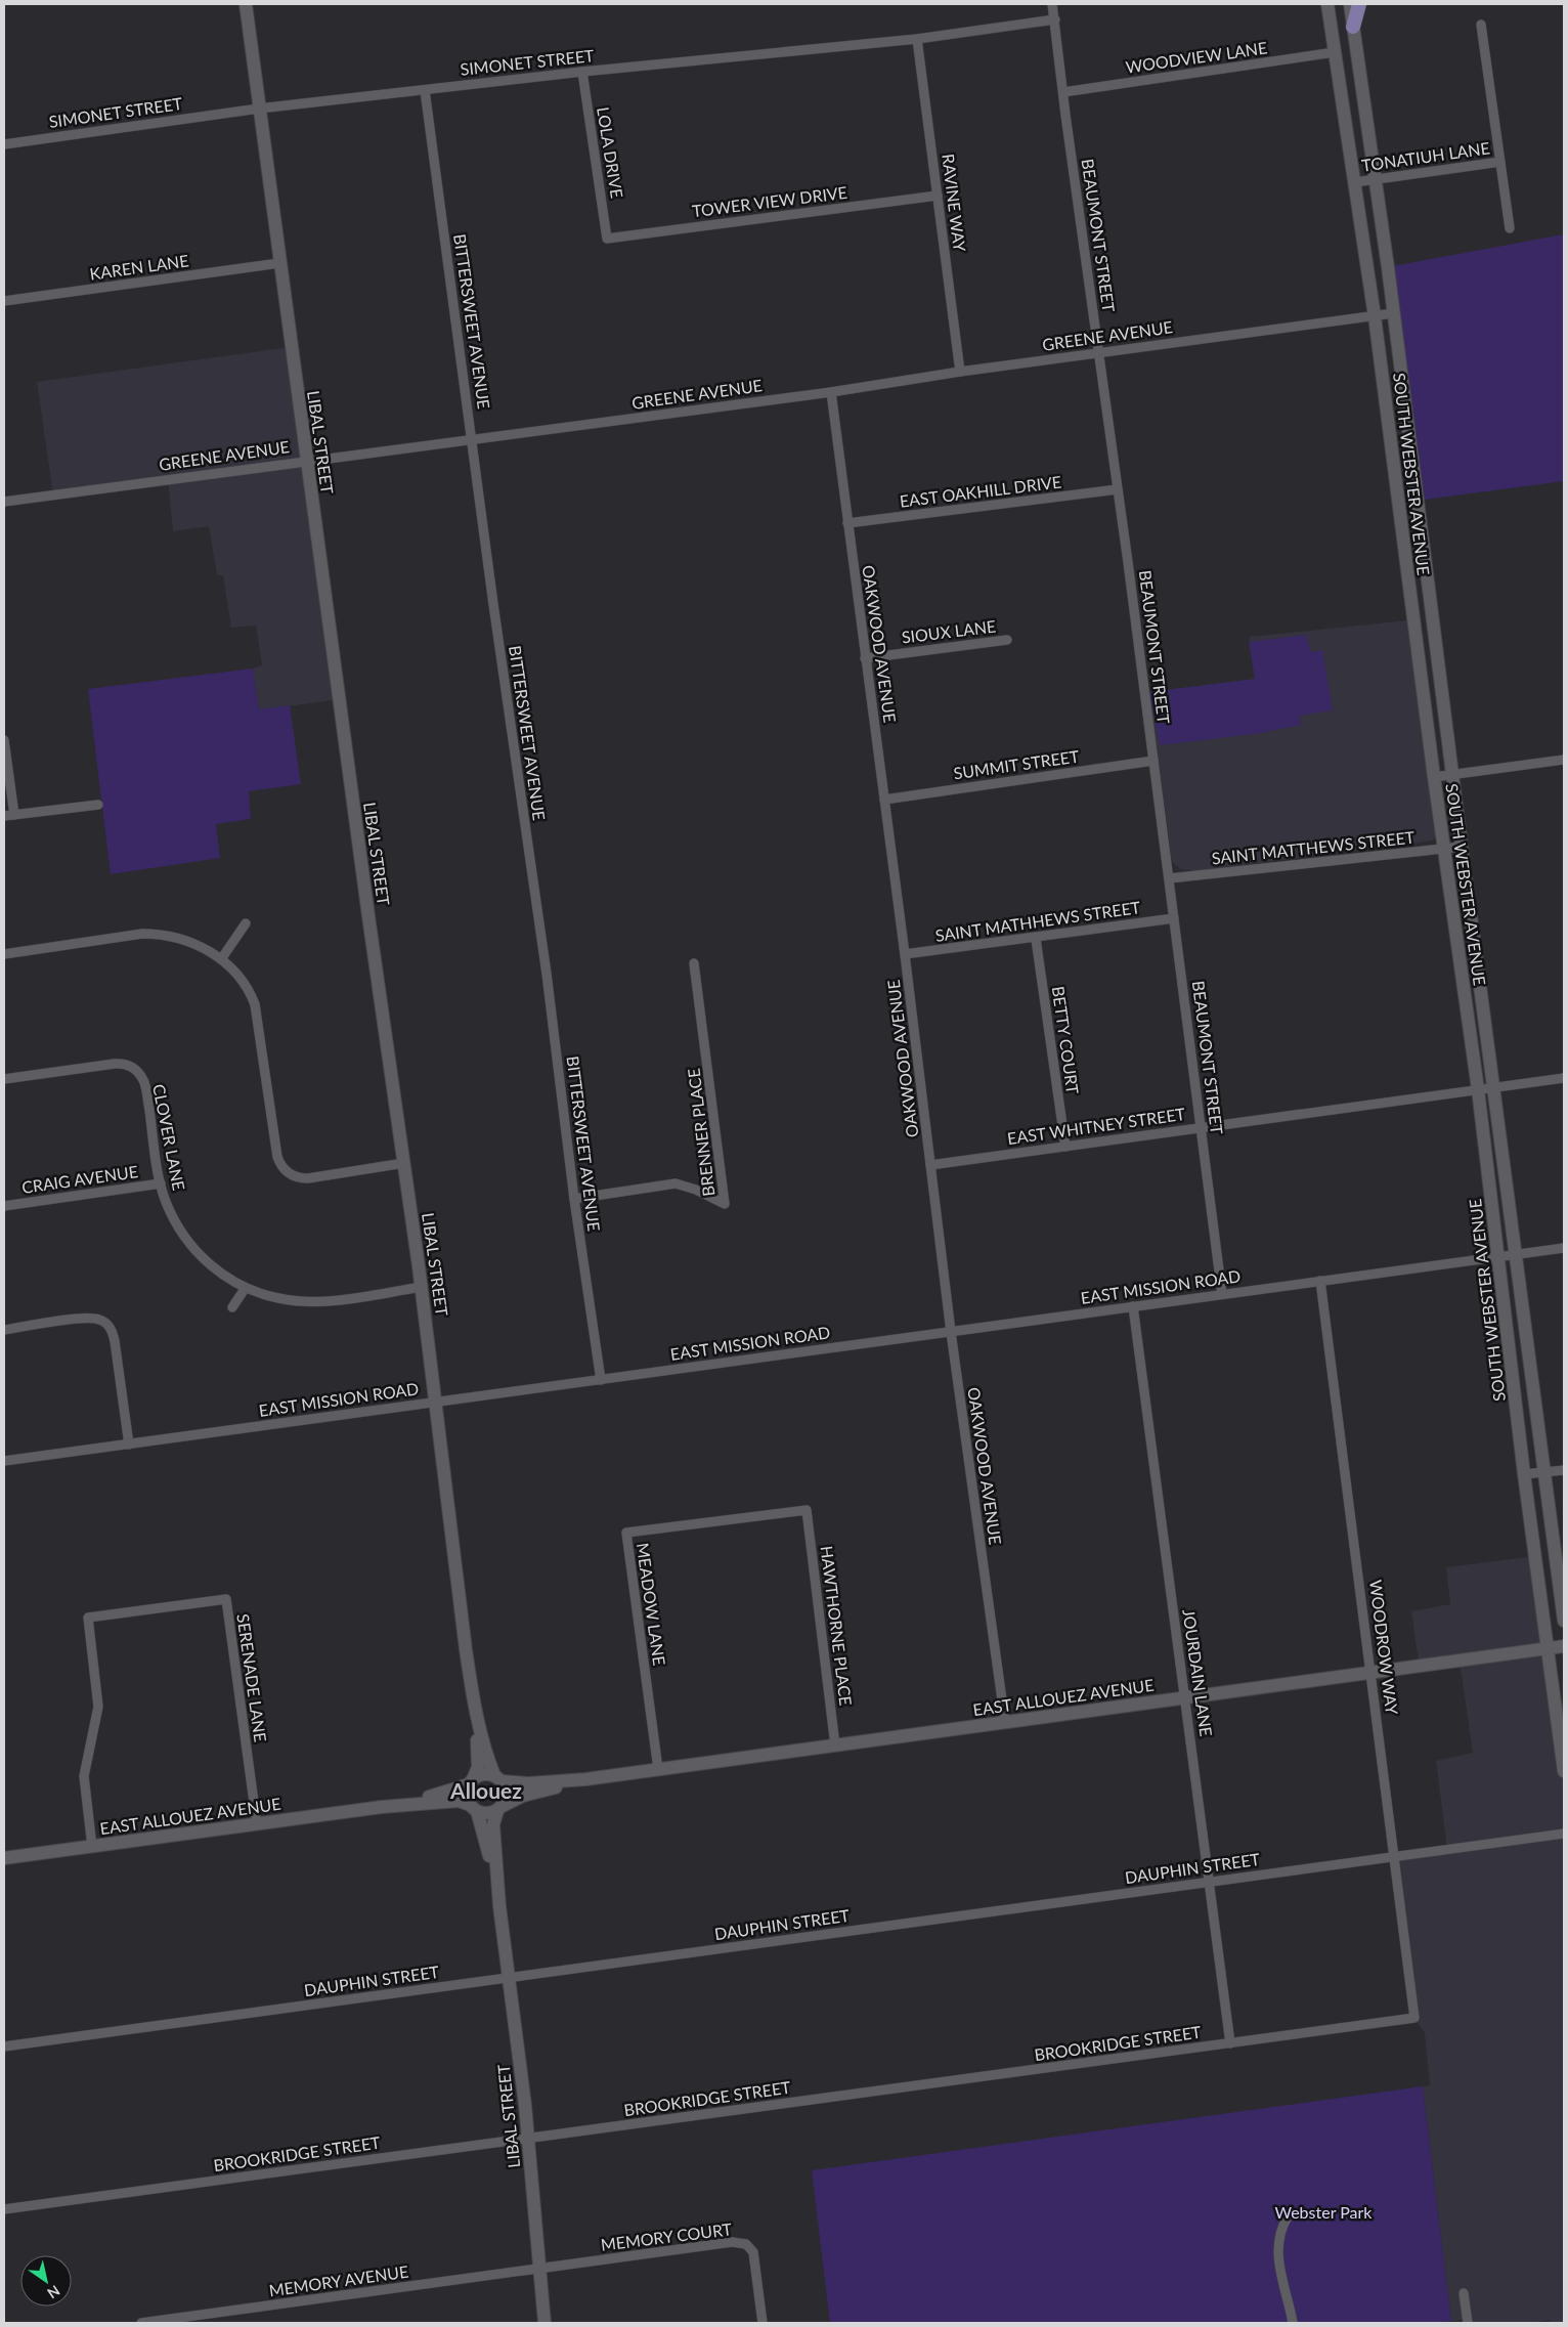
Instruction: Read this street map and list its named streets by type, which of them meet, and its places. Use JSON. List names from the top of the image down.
{
  "streets": {
    "street": [
      "WOODVIEW LANE",
      "SIMONET STREET",
      "LOLA DRIVE",
      "TONATIUH LANE",
      "TOWER VIEW DRIVE",
      "RAVINE WAY",
      "BEAUMONT STREET",
      "KAREN LANE",
      "BITTERSWEET AVENUE",
      "GREENE AVENUE",
      "LIBAL STREET",
      "SOUTH WEBSTER AVENUE",
      "EAST OAKHILL DRIVE",
      "SIOUX LANE",
      "OAKWOOD AVENUE",
      "SUMMIT STREET",
      "SAINT MATTHEWS STREET",
      "SAINT MATHHEWS STREET",
      "BETTY COURT",
      "EAST WHITNEY STREET",
      "BRENNER PLACE",
      "CLOVER LANE",
      "CRAIG AVENUE",
      "EAST MISSION ROAD",
      "MEADOW LANE",
      "HAWTHORNE PLACE",
      "WOODROW WAY",
      "JOURDAIN LANE",
      "SERENADE LANE",
      "EAST ALLOUEZ AVENUE",
      "DAUPHIN STREET",
      "BROOKRIDGE STREET",
      "MEMORY COURT",
      "MEMORY AVENUE"
    ]
  },
  "crossings": [
    ["WOODVIEW LANE", "BEAUMONT STREET"],
    ["WOODVIEW LANE", "SOUTH WEBSTER AVENUE"],
    ["SIMONET STREET", "LOLA DRIVE"],
    ["SIMONET STREET", "RAVINE WAY"],
    ["SIMONET STREET", "BEAUMONT STREET"],
    ["SIMONET STREET", "BITTERSWEET AVENUE"],
    ["SIMONET STREET", "LIBAL STREET"],
    ["LOLA DRIVE", "TOWER VIEW DRIVE"],
    ["TONATIUH LANE", "SOUTH WEBSTER AVENUE"],
    ["TOWER VIEW DRIVE", "RAVINE WAY"],
    ["RAVINE WAY", "GREENE AVENUE"],
    ["BEAUMONT STREET", "GREENE AVENUE"],
    ["BEAUMONT STREET", "EAST OAKHILL DRIVE"],
    ["BEAUMONT STREET", "SUMMIT STREET"],
    ["BEAUMONT STREET", "SAINT MATTHEWS STREET"],
    ["BEAUMONT STREET", "SAINT MATHHEWS STREET"],
    ["BEAUMONT STREET", "EAST WHITNEY STREET"],
    ["BEAUMONT STREET", "EAST MISSION ROAD"],
    ["KAREN LANE", "LIBAL STREET"],
    ["BITTERSWEET AVENUE", "GREENE AVENUE"],
    ["BITTERSWEET AVENUE", "BRENNER PLACE"],
    ["BITTERSWEET AVENUE", "EAST MISSION ROAD"],
    ["GREENE AVENUE", "LIBAL STREET"],
    ["GREENE AVENUE", "SOUTH WEBSTER AVENUE"],
    ["GREENE AVENUE", "OAKWOOD AVENUE"],
    ["LIBAL STREET", "CLOVER LANE"],
    ["LIBAL STREET", "EAST MISSION ROAD"],
    ["LIBAL STREET", "EAST ALLOUEZ AVENUE"],
    ["LIBAL STREET", "DAUPHIN STREET"],
    ["LIBAL STREET", "BROOKRIDGE STREET"],
    ["LIBAL STREET", "MEMORY COURT"],
    ["LIBAL STREET", "MEMORY AVENUE"],
    ["SOUTH WEBSTER AVENUE", "SAINT MATTHEWS STREET"],
    ["SOUTH WEBSTER AVENUE", "EAST WHITNEY STREET"],
    ["SOUTH WEBSTER AVENUE", "EAST MISSION ROAD"],
    ["SOUTH WEBSTER AVENUE", "EAST ALLOUEZ AVENUE"],
    ["EAST OAKHILL DRIVE", "OAKWOOD AVENUE"],
    ["SIOUX LANE", "OAKWOOD AVENUE"],
    ["OAKWOOD AVENUE", "SUMMIT STREET"],
    ["OAKWOOD AVENUE", "SAINT MATHHEWS STREET"],
    ["OAKWOOD AVENUE", "EAST WHITNEY STREET"],
    ["OAKWOOD AVENUE", "EAST MISSION ROAD"],
    ["OAKWOOD AVENUE", "EAST ALLOUEZ AVENUE"],
    ["SAINT MATHHEWS STREET", "BETTY COURT"],
    ["BETTY COURT", "EAST WHITNEY STREET"],
    ["CLOVER LANE", "CRAIG AVENUE"],
    ["EAST MISSION ROAD", "WOODROW WAY"],
    ["EAST MISSION ROAD", "JOURDAIN LANE"],
    ["MEADOW LANE", "HAWTHORNE PLACE"],
    ["MEADOW LANE", "EAST ALLOUEZ AVENUE"],
    ["HAWTHORNE PLACE", "EAST ALLOUEZ AVENUE"],
    ["WOODROW WAY", "EAST ALLOUEZ AVENUE"],
    ["WOODROW WAY", "DAUPHIN STREET"],
    ["WOODROW WAY", "BROOKRIDGE STREET"],
    ["JOURDAIN LANE", "EAST ALLOUEZ AVENUE"],
    ["JOURDAIN LANE", "DAUPHIN STREET"],
    ["JOURDAIN LANE", "BROOKRIDGE STREET"],
    ["SERENADE LANE", "EAST ALLOUEZ AVENUE"],
    ["MEMORY COURT", "MEMORY AVENUE"]
  ],
  "districts": ["Allouez"],
  "parks": ["Webster Park"],
  "north": "bottom right"
}
